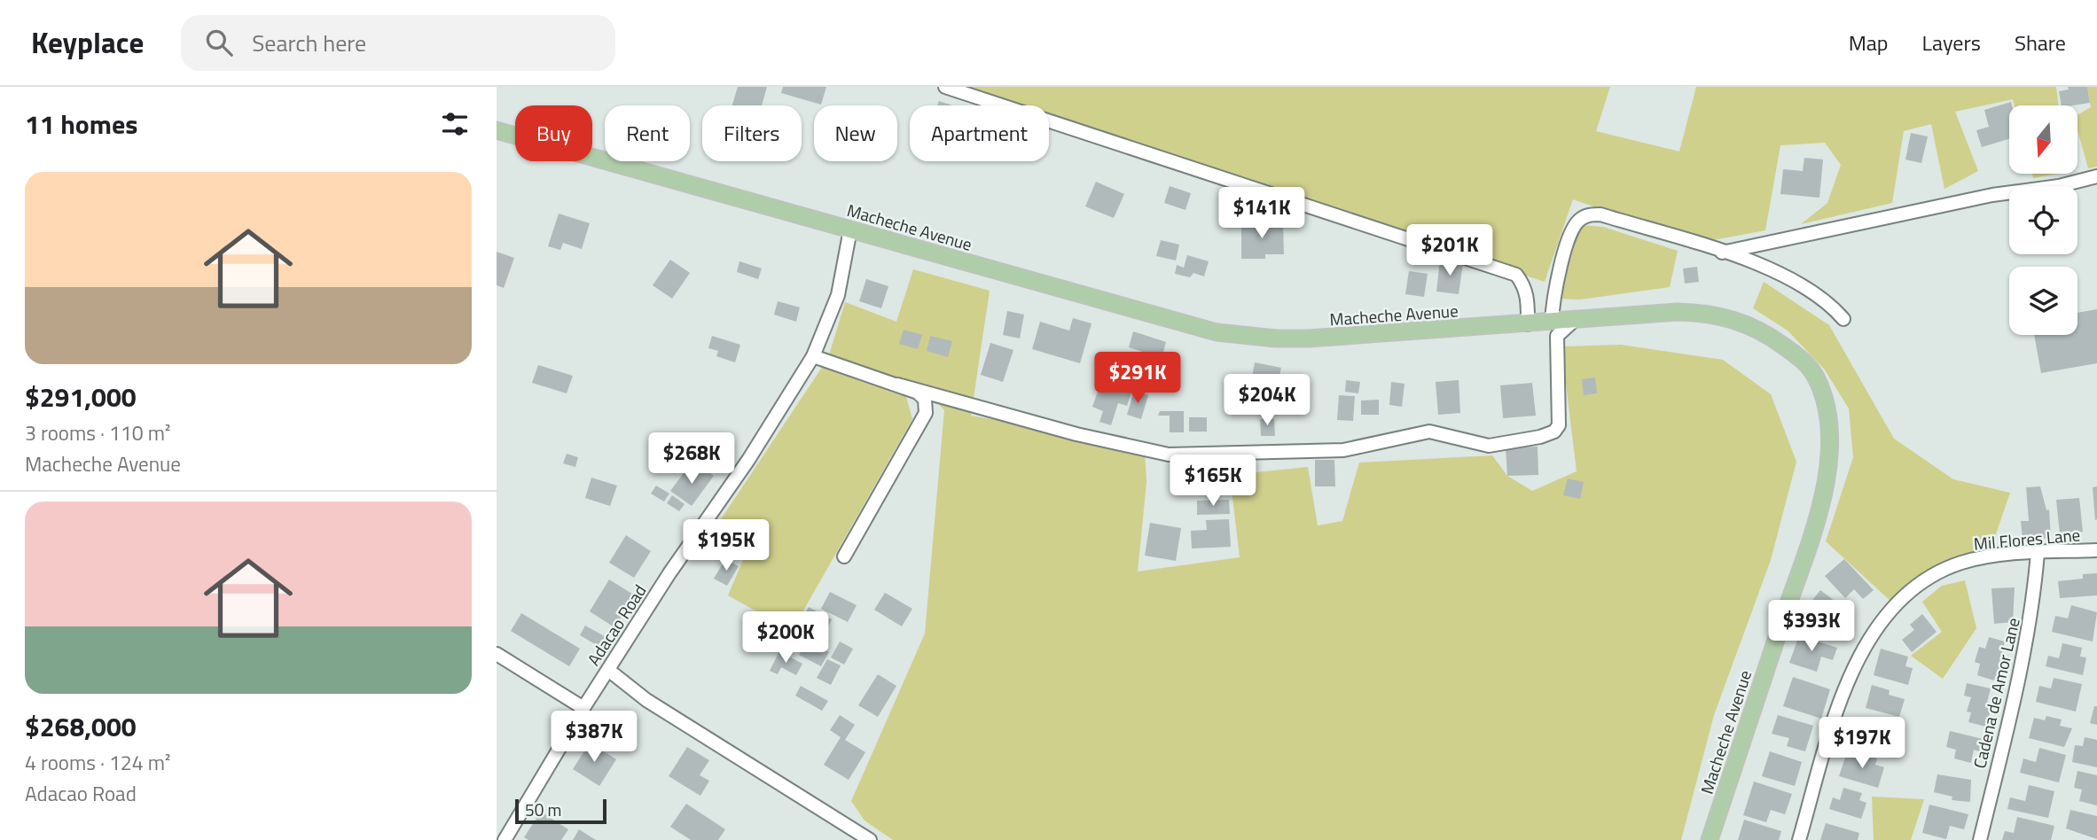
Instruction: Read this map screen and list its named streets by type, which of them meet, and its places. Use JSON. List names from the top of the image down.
{
  "streets": {
    "main road": ["Macheche Avenue"],
    "street": ["Mil Flores Lane", "Adacao Road", "Cadena de Amor Lane"]
  },
  "crossings": [
    ["Macheche Avenue", "Adacao Road"],
    ["Mil Flores Lane", "Cadena de Amor Lane"]
  ],
  "scale_bar": "50 m",
  "north": "bottom",
  "page": {
    "header": "Keyplace",
    "search": "Search here",
    "nav": ["Map", "Layers", "Share"],
    "heading": "11 homes",
    "chip": [
      "Buy",
      "Rent",
      "Filters",
      "New",
      "Apartment"
    ],
    "list": [
      {
        "name": "$291,000",
        "note": "3 rooms · 110 m² · Macheche Avenue"
      },
      {
        "name": "$268,000",
        "note": "4 rooms · 124 m² · Adacao Road"
      }
    ],
    "price": [
      "$141K",
      "$201K",
      "$291K",
      "$204K",
      "$268K",
      "$165K",
      "$195K",
      "$393K",
      "$200K",
      "$387K",
      "$197K"
    ],
    "scale": "50 m"
  }
}
